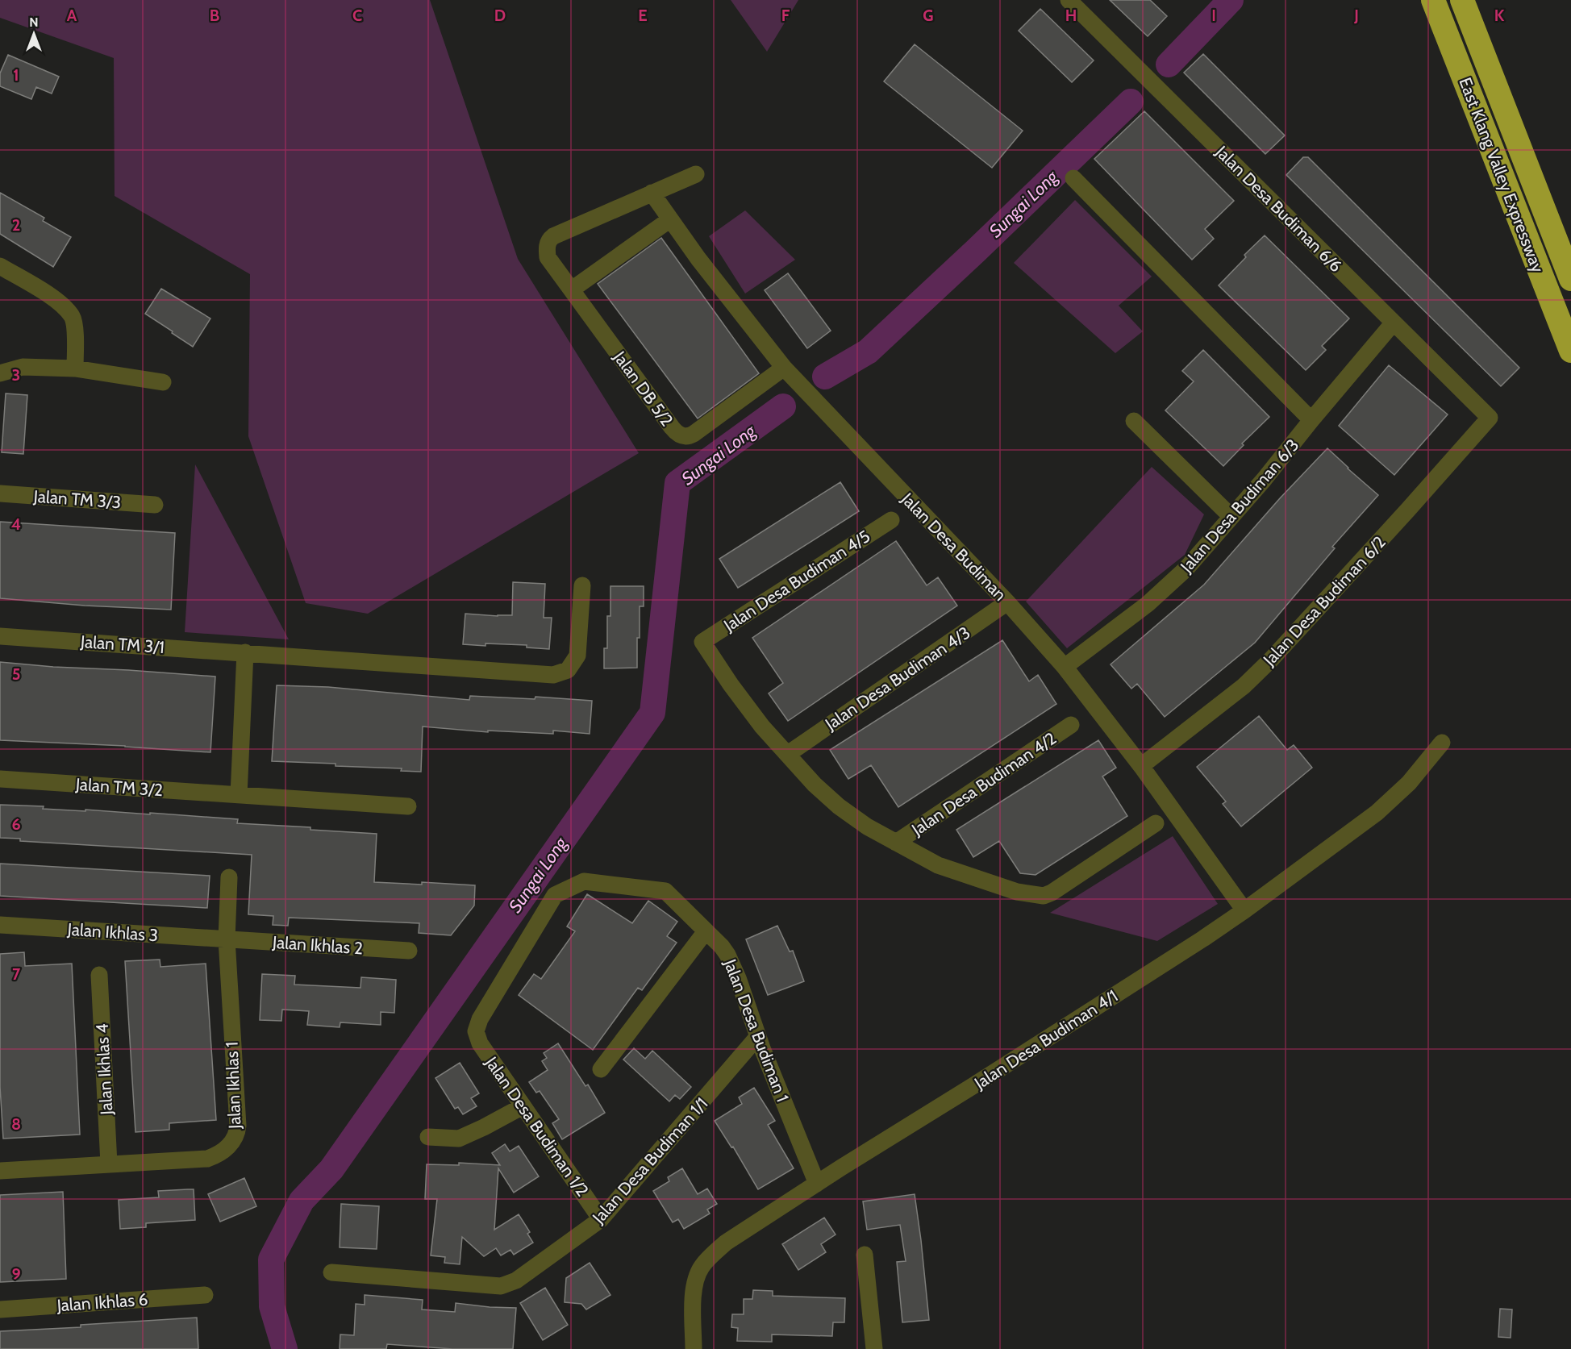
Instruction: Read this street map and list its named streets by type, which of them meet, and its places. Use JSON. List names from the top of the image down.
{
  "streets": {
    "highway": ["East Klang Valley Expressway"],
    "street": [
      "Jalan Desa Budiman 6/6",
      "Jalan DB 5/2",
      "Jalan TM 3/3",
      "Jalan Desa Budiman 6/3",
      "Jalan Desa Budiman",
      "Jalan Desa Budiman 4/5",
      "Jalan Desa Budiman 6/2",
      "Jalan TM 3/1",
      "Jalan Desa Budiman 4/3",
      "Jalan Desa Budiman 4/2",
      "Jalan TM 3/2",
      "Jalan Ikhlas 3",
      "Jalan Ikhlas 2",
      "Jalan Desa Budiman 1",
      "Jalan Desa Budiman 4/1",
      "Jalan Ikhlas 4",
      "Jalan Ikhlas 1",
      "Jalan Desa Budiman 1/2",
      "Jalan Desa Budiman 1/1",
      "Jalan Ikhlas 6"
    ]
  },
  "crossings": [
    ["Jalan Desa Budiman 6/6", "Jalan Desa Budiman 6/3"],
    ["Jalan Desa Budiman 6/6", "Jalan Desa Budiman 6/2"],
    ["Jalan DB 5/2", "Jalan Desa Budiman"],
    ["Jalan Desa Budiman 6/3", "Jalan Desa Budiman"],
    ["Jalan Desa Budiman", "Jalan Desa Budiman 6/2"],
    ["Jalan Desa Budiman", "Jalan Desa Budiman 4/3"],
    ["Jalan Desa Budiman", "Jalan Desa Budiman 4/1"],
    ["Jalan Desa Budiman 4/5", "Jalan Desa Budiman 4/3"],
    ["Jalan Ikhlas 3", "Jalan Ikhlas 2"],
    ["Jalan Ikhlas 3", "Jalan Ikhlas 1"],
    ["Jalan Ikhlas 2", "Jalan Ikhlas 1"],
    ["Jalan Desa Budiman 1", "Jalan Desa Budiman 4/1"],
    ["Jalan Desa Budiman 1", "Jalan Desa Budiman 1/2"],
    ["Jalan Desa Budiman 1", "Jalan Desa Budiman 1/1"],
    ["Jalan Ikhlas 4", "Jalan Ikhlas 1"],
    ["Jalan Desa Budiman 1/2", "Jalan Desa Budiman 1/1"]
  ],
  "water": ["Sungai Long"],
  "north": "top",
  "grid": {
    "columns": [
      "A",
      "B",
      "C",
      "D",
      "E",
      "F",
      "G",
      "H",
      "I",
      "J",
      "K"
    ],
    "rows": [
      "1",
      "2",
      "3",
      "4",
      "5",
      "6",
      "7",
      "8",
      "9"
    ]
  }
}
